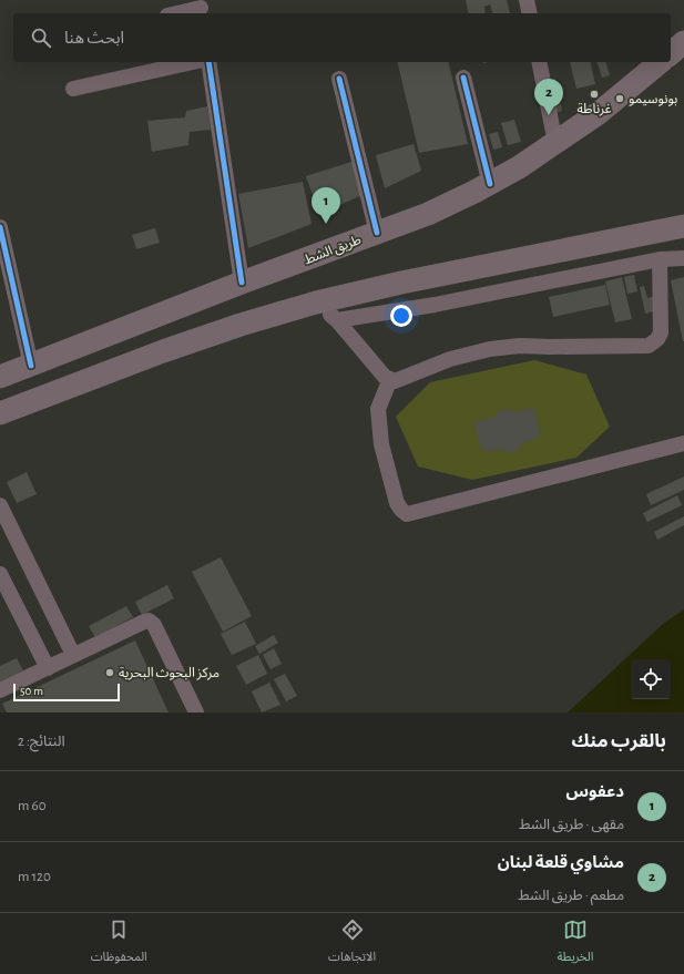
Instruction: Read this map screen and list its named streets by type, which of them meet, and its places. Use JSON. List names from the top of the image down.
{
  "streets": {
    "highway": ["طريق الشط"]
  },
  "places": ["غرناطة", "بونوسيمو", "مركز البحوث البحرية"],
  "scale_bar": "50 m",
  "page": {
    "search": "ابحث هنا",
    "pins": ["2", "1"],
    "scale": "50 m",
    "heading": ["بالقرب منك", "النتائج: 2"],
    "list": [
      {
        "mark": "1",
        "name": "دعفوس",
        "note": "مقهى · طريق الشط",
        "value": "60 m"
      },
      {
        "mark": "2",
        "name": "مشاوي قلعة لبنان",
        "note": "مطعم · طريق الشط",
        "value": "120 m"
      }
    ],
    "nav": ["الخريطة", "الاتجاهات", "المحفوظات"]
  }
}
